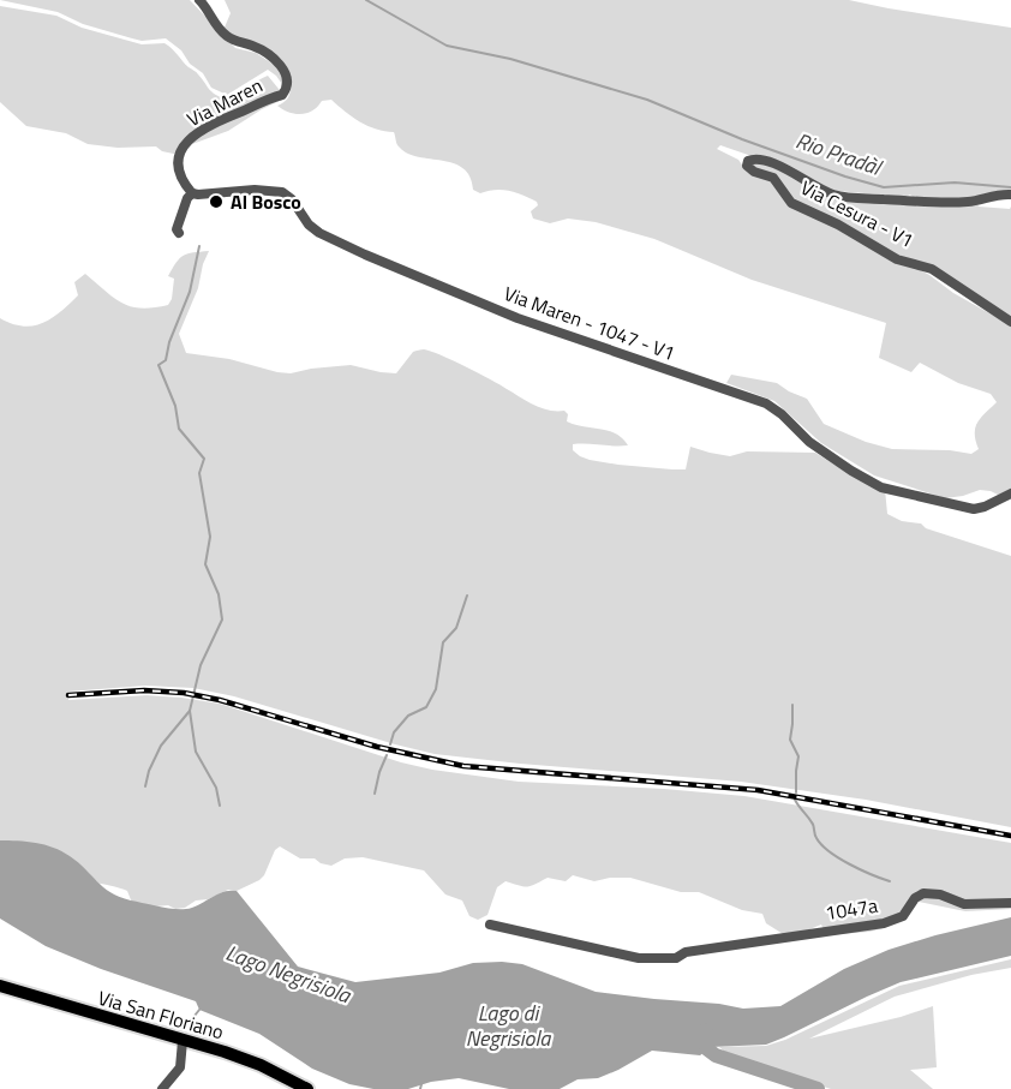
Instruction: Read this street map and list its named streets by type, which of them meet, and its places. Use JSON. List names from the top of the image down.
{
  "streets": {
    "main road": ["Via San Floriano"],
    "street": [
      "Via Maren",
      "Via Cesura - V1",
      "Via Maren - 1047 - V1",
      "1047a"
    ]
  },
  "crossings": [
    ["Via Maren", "Via Maren - 1047 - V1"]
  ],
  "water": ["Rio Pradàl", "Lago Negrisiola", "Lago di Negrisiola"],
  "places": ["Al Bosco"]
}
